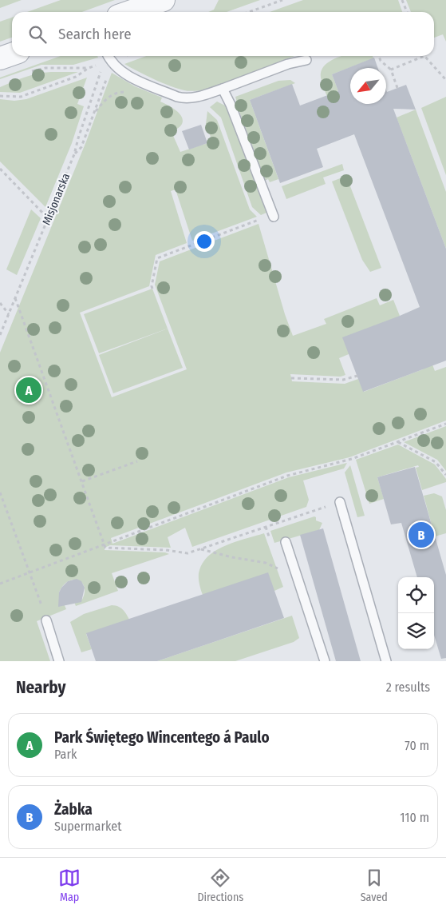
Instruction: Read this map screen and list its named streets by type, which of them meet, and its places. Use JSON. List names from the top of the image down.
{
  "streets": {
    "path": ["Misjonarska"]
  },
  "north": "bottom left",
  "page": {
    "search": "Search here",
    "pins": ["A", "B"],
    "heading": ["Nearby", "2 results"],
    "list": [
      {
        "mark": "A",
        "name": "Park Świętego Wincentego á Paulo",
        "note": "Park",
        "value": "70 m"
      },
      {
        "mark": "B",
        "name": "Żabka",
        "note": "Supermarket",
        "value": "110 m"
      }
    ],
    "nav": ["Map", "Directions", "Saved"]
  }
}
